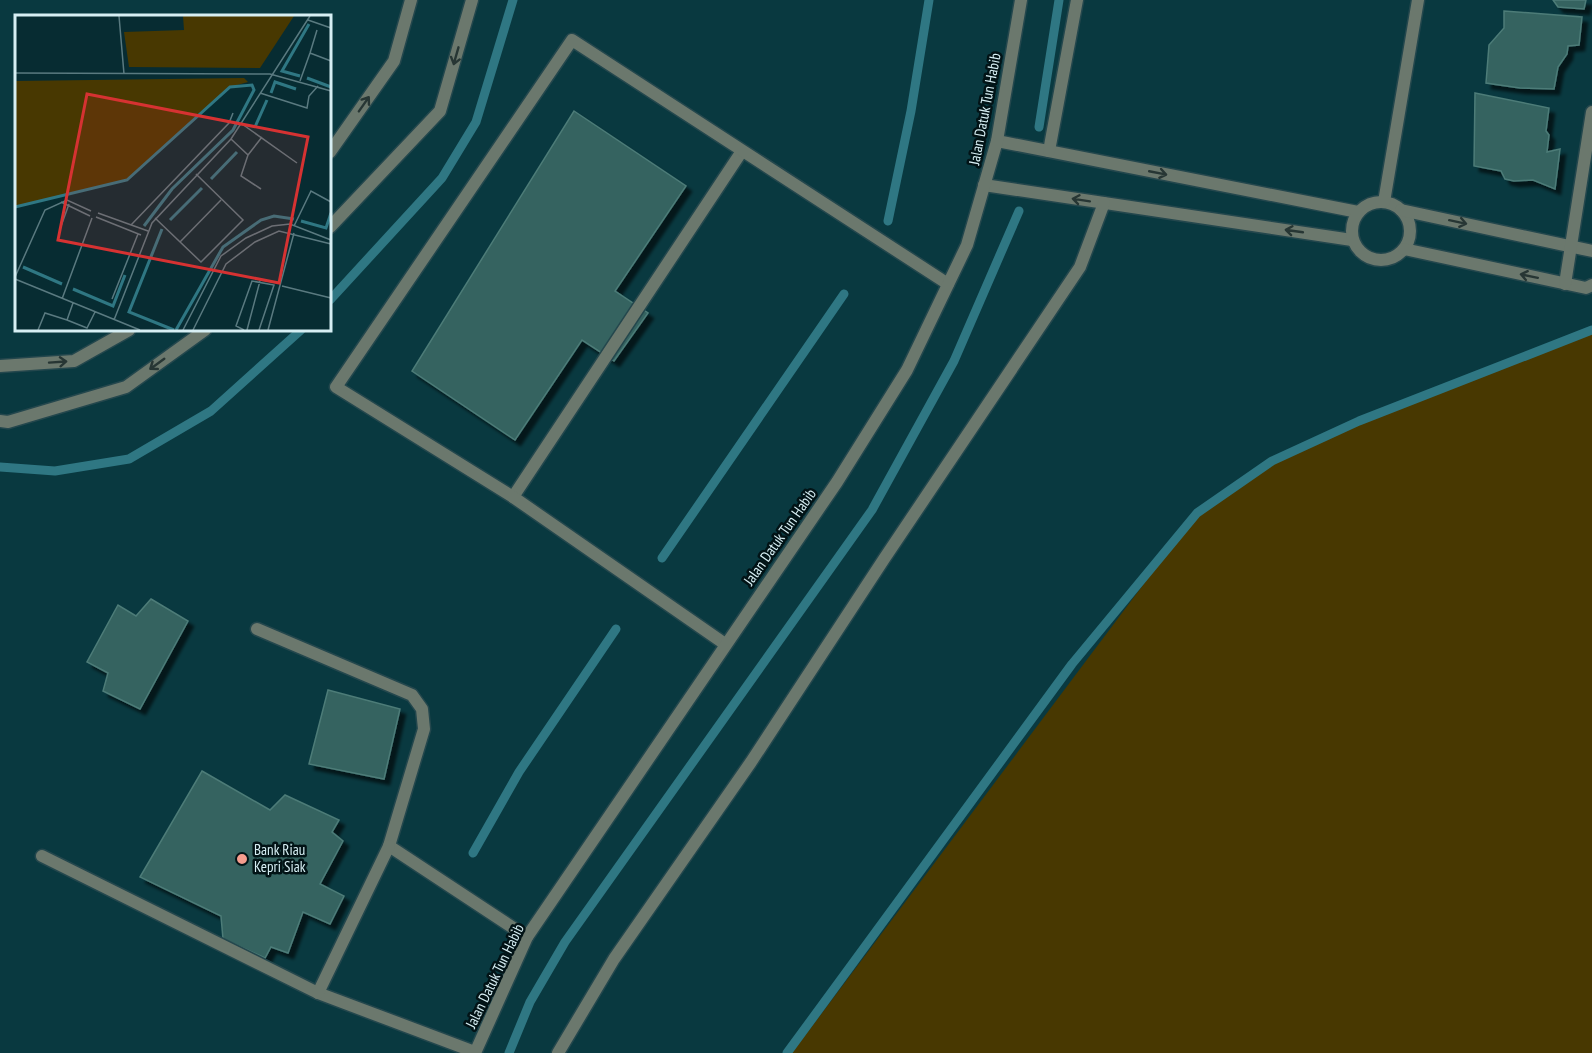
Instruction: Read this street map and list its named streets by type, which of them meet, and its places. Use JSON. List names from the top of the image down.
{
  "streets": {
    "street": ["Jalan Datuk Tun Habib"]
  },
  "places": ["Bank Riau Kepri Siak"]
}
